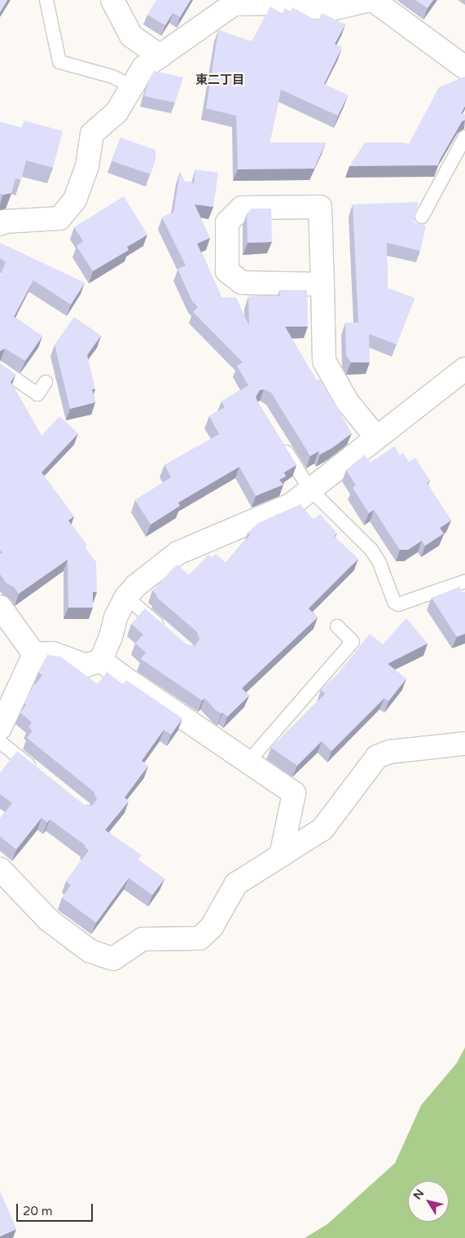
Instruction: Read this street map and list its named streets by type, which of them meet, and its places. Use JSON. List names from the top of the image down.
{
  "districts": ["東二丁目"],
  "scale_bar": "20 m",
  "north": "top left"
}
